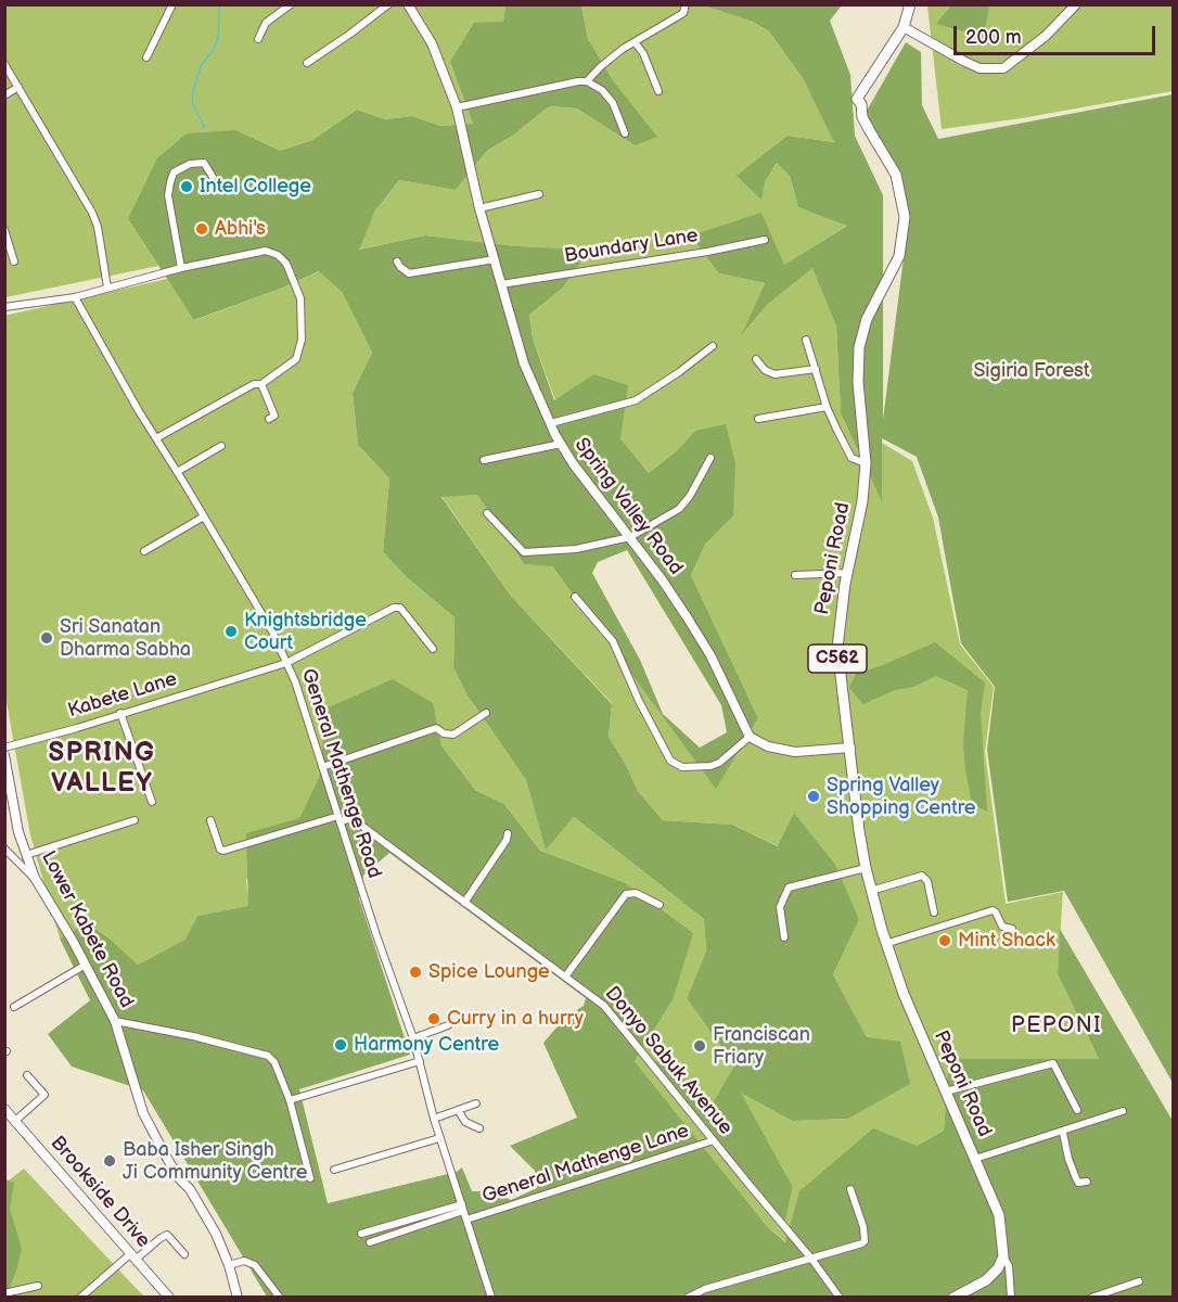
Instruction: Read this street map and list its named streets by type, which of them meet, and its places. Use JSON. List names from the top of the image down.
{
  "streets": {
    "main road": ["Peponi Road", "C562", "Lower Kabete Road"],
    "street": [
      "Boundary Lane",
      "Spring Valley Road",
      "Kabete Lane",
      "General Mathenge Road",
      "Donyo Sabuk Avenue",
      "General Mathenge Lane",
      "Brookside Drive"
    ]
  },
  "crossings": [
    ["Boundary Lane", "Spring Valley Road"],
    ["Kabete Lane", "General Mathenge Road"],
    ["General Mathenge Road", "Donyo Sabuk Avenue"],
    ["General Mathenge Road", "General Mathenge Lane"],
    ["Donyo Sabuk Avenue", "General Mathenge Lane"]
  ],
  "districts": ["SPRING VALLEY", "PEPONI"],
  "parks": ["Sigiria Forest"],
  "places": [
    "Intel College",
    "Abhi's",
    "Knightsbridge Court",
    "Sri Sanatan Dharma Sabha",
    "Spring Valley Shopping Centre",
    "Mint Shack",
    "Spice Lounge",
    "Curry in a hurry",
    "Harmony Centre",
    "Franciscan Friary",
    "Baba Isher Singh Ji Community Centre"
  ],
  "scale_bar": "200 m"
}
